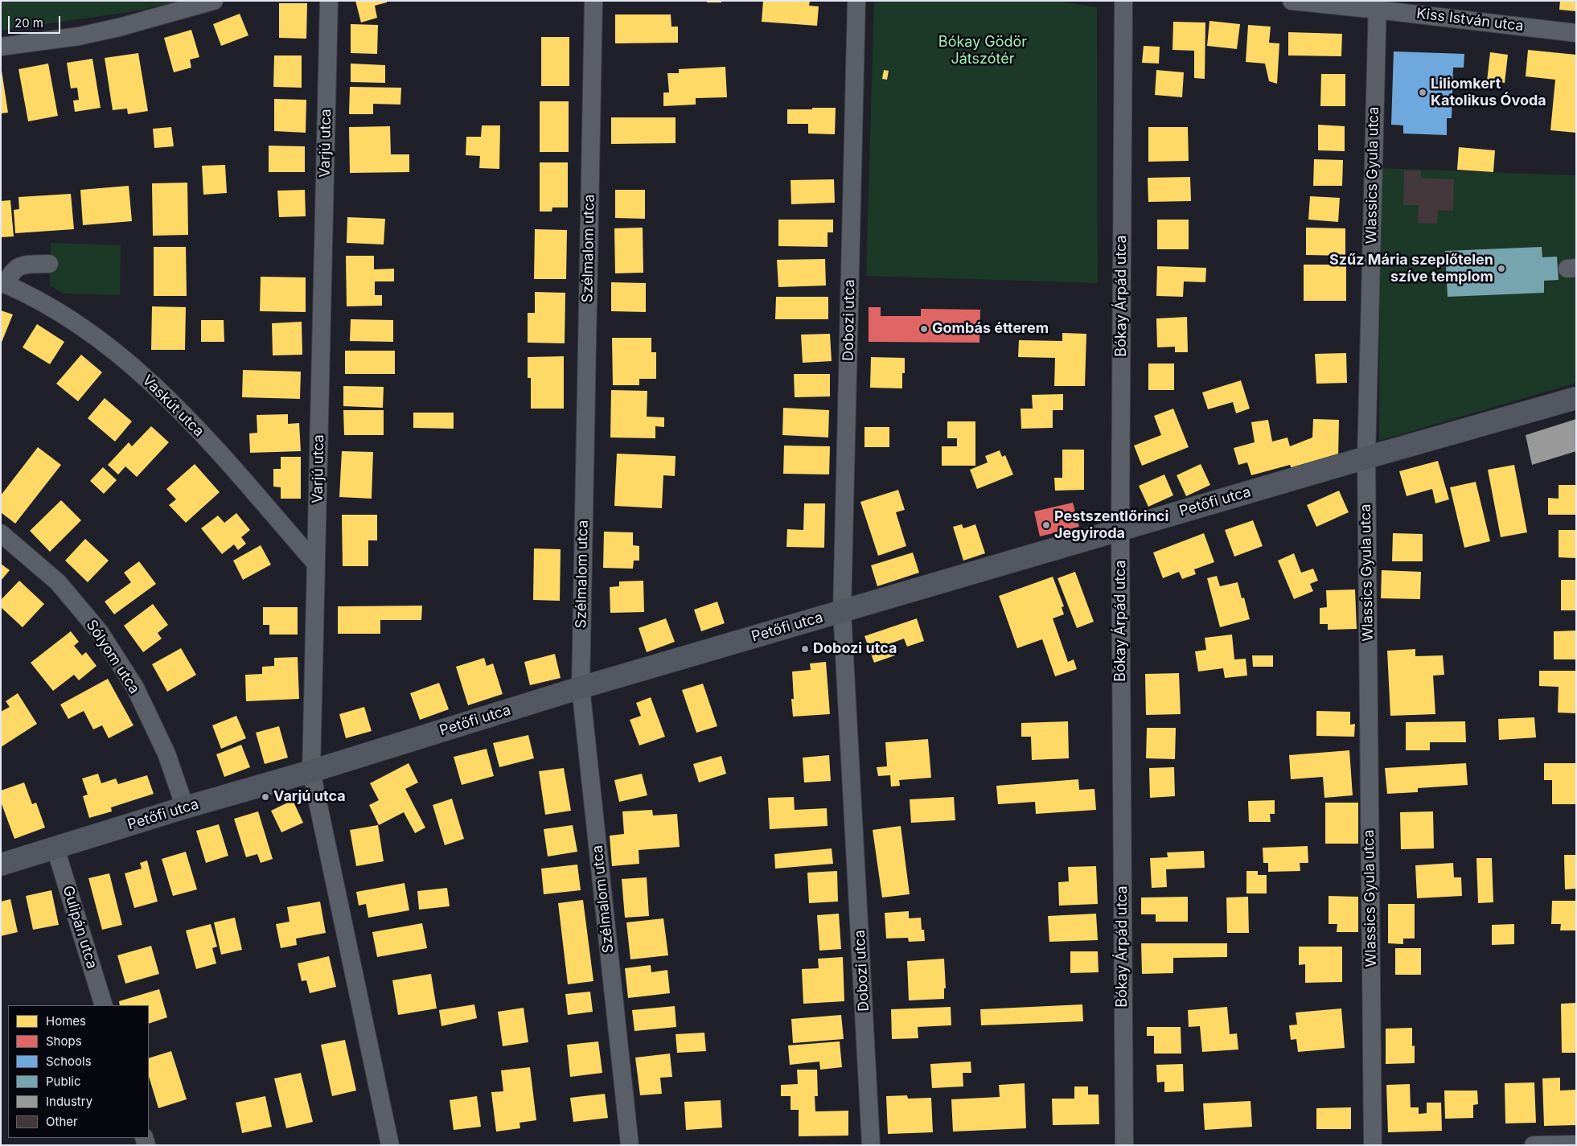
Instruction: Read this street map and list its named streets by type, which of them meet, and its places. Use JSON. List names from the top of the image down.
{
  "streets": {
    "main road": ["Petőfi utca"],
    "street": [
      "Kiss István utca",
      "Varjú utca",
      "Wlassics Gyula utca",
      "Szélmalom utca",
      "Bókay Árpád utca",
      "Dobozi utca",
      "Vaskút utca",
      "Sólyom utca",
      "Gulipán utca"
    ]
  },
  "crossings": [
    ["Kiss István utca", "Wlassics Gyula utca"],
    ["Varjú utca", "Vaskút utca"],
    ["Varjú utca", "Petőfi utca"],
    ["Wlassics Gyula utca", "Petőfi utca"],
    ["Szélmalom utca", "Petőfi utca"],
    ["Bókay Árpád utca", "Petőfi utca"],
    ["Dobozi utca", "Petőfi utca"],
    ["Petőfi utca", "Sólyom utca"],
    ["Petőfi utca", "Gulipán utca"]
  ],
  "parks": ["Bókay Gödör Játszótér"],
  "places": [
    "Liliomkert Katolikus Óvoda",
    "Szűz Mária szeplőtelen szíve templom",
    "Gombás étterem",
    "Pestszentlőrinci Jegyiroda",
    "Dobozi utca",
    "Varjú utca"
  ],
  "legend": [
    "Homes",
    "Shops",
    "Schools",
    "Public",
    "Industry",
    "Other"
  ],
  "scale_bar": "20 m"
}
